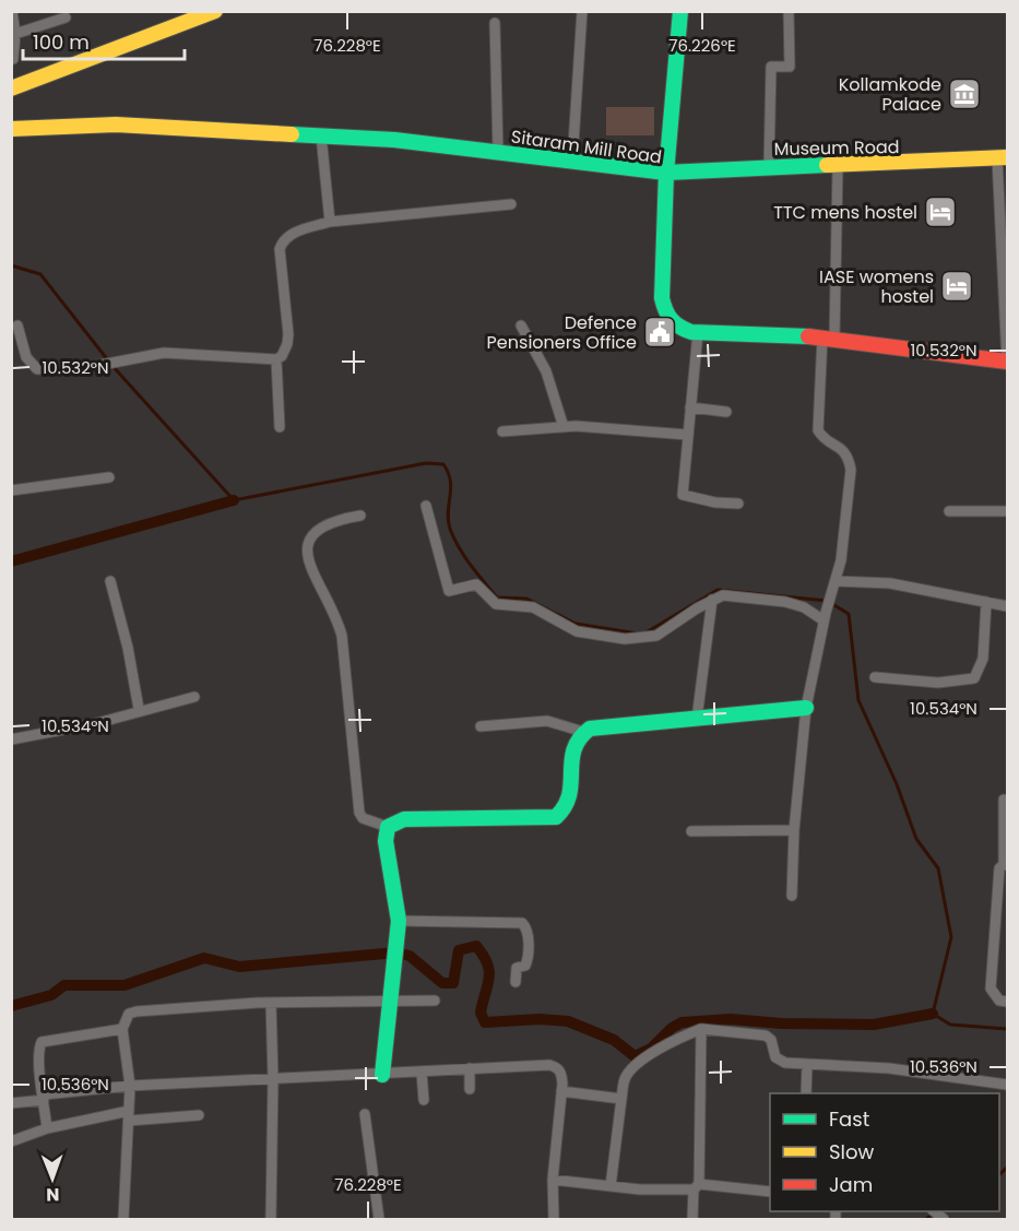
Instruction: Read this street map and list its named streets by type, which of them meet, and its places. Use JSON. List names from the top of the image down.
{
  "streets": {
    "main road": ["Sitaram Mill Road", "Museum Road"]
  },
  "crossings": [
    ["Sitaram Mill Road", "Museum Road"]
  ],
  "places": {
    "museum": ["Kollamkode Palace"],
    "hotel": ["TTC mens hostel", "IASE womens hostel"],
    "public building": ["Defence Pensioners Office"]
  },
  "legend": ["Fast", "Slow", "Jam"],
  "scale_bar": "100 m",
  "north": "bottom",
  "coordinates": [
    "76.228°E",
    "76.226°E",
    "10.532°N",
    "10.534°N",
    "10.536°N"
  ]
}
